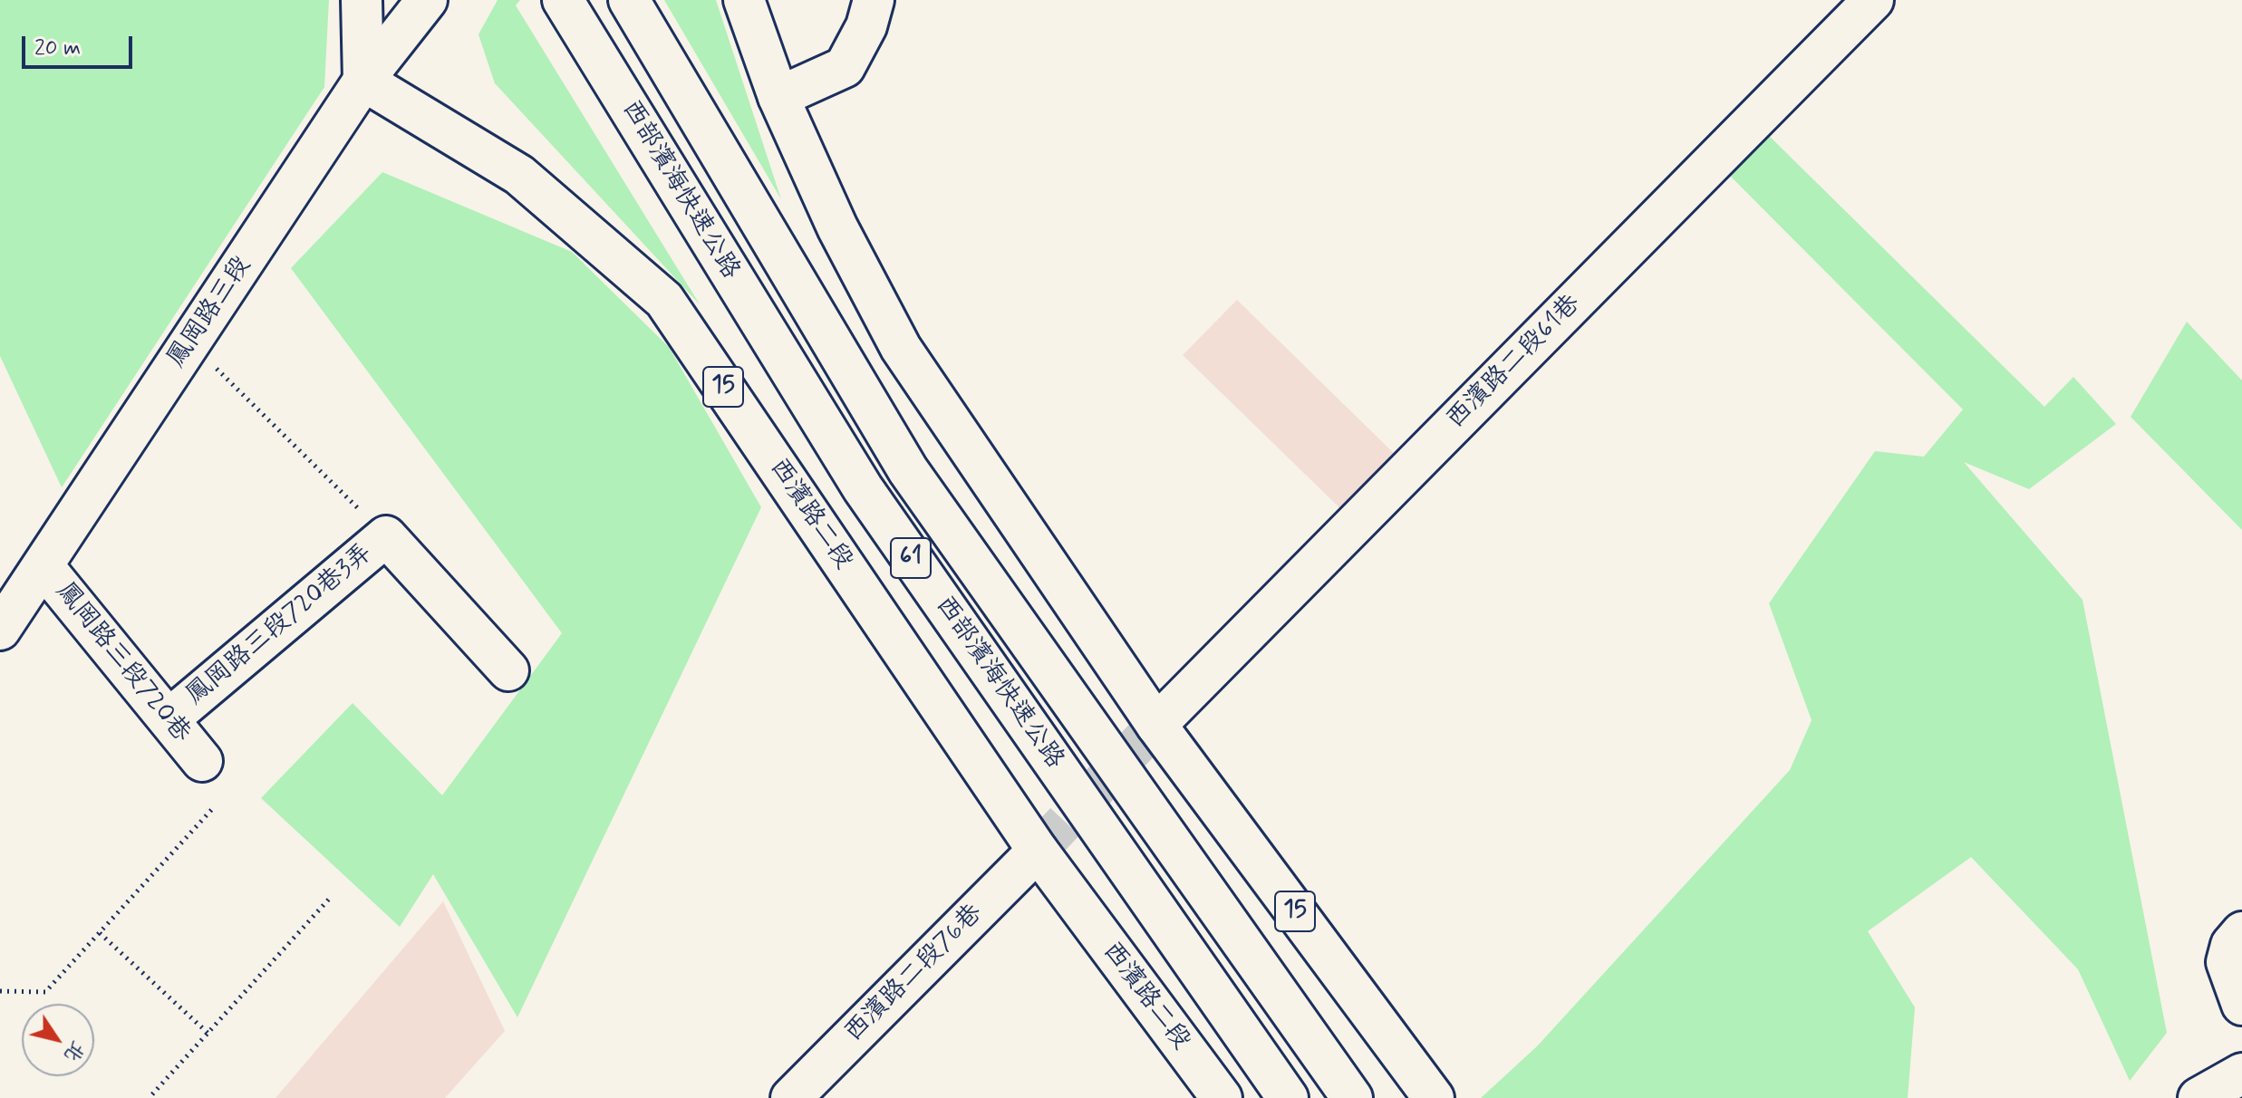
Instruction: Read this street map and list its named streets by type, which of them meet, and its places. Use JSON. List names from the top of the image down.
{
  "streets": {
    "main road": [
      "西部濱海快速公路",
      "鳳岡路三段",
      "西濱路二段61巷",
      "15",
      "西濱路二段",
      "61",
      "鳳岡路三段720巷3弄",
      "鳳岡路三段720巷",
      "西濱路二段76巷"
    ]
  },
  "crossings": [
    ["鳳岡路三段", "西濱路二段"],
    ["鳳岡路三段", "鳳岡路三段720巷"],
    ["西濱路二段61巷", "15"],
    ["西濱路二段", "西濱路二段76巷"],
    ["鳳岡路三段720巷3弄", "鳳岡路三段720巷"]
  ],
  "scale_bar": "20 m",
  "north": "bottom right"
}
